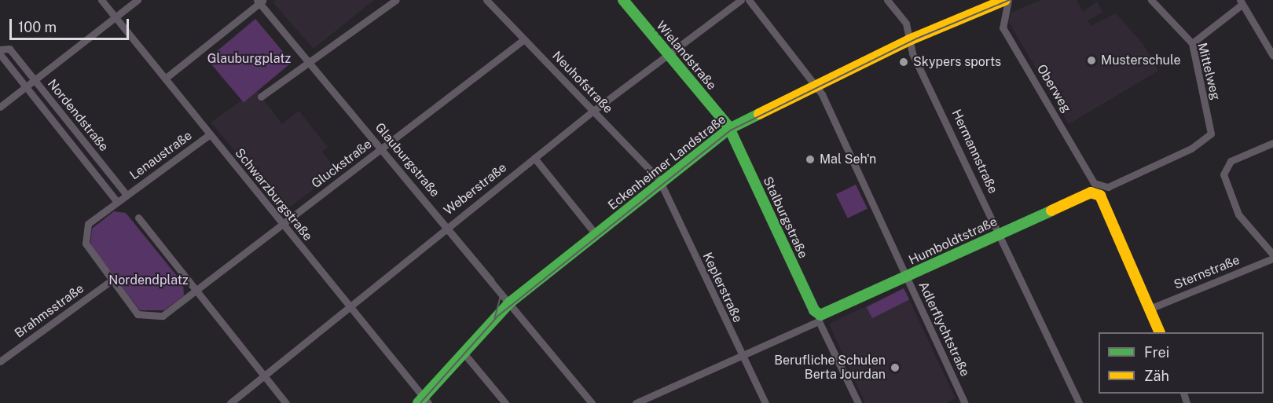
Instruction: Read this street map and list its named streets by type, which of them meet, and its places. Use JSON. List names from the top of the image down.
{
  "streets": {
    "street": [
      "Wielandstraße",
      "Mittelweg",
      "Neuhofstraße",
      "Oberweg",
      "Nordendstraße",
      "Hermannstraße",
      "Lenaustraße",
      "Glauburgstraße",
      "Eckenheimer Landstraße",
      "Gluckstraße",
      "Weberstraße",
      "Schwarzburgstraße",
      "Stalburgstraße",
      "Humboldtstraße",
      "Sternstraße",
      "Keplerstraße",
      "Brahmsstraße",
      "Adlerflychtstraße"
    ]
  },
  "crossings": [
    ["Wielandstraße", "Eckenheimer Landstraße"],
    ["Wielandstraße", "Weberstraße"],
    ["Wielandstraße", "Stalburgstraße"],
    ["Mittelweg", "Humboldtstraße"],
    ["Neuhofstraße", "Eckenheimer Landstraße"],
    ["Neuhofstraße", "Gluckstraße"],
    ["Neuhofstraße", "Weberstraße"],
    ["Neuhofstraße", "Keplerstraße"],
    ["Oberweg", "Eckenheimer Landstraße"],
    ["Oberweg", "Humboldtstraße"],
    ["Oberweg", "Sternstraße"],
    ["Nordendstraße", "Lenaustraße"],
    ["Hermannstraße", "Eckenheimer Landstraße"],
    ["Hermannstraße", "Humboldtstraße"],
    ["Lenaustraße", "Schwarzburgstraße"],
    ["Glauburgstraße", "Eckenheimer Landstraße"],
    ["Glauburgstraße", "Gluckstraße"],
    ["Glauburgstraße", "Weberstraße"],
    ["Eckenheimer Landstraße", "Schwarzburgstraße"],
    ["Eckenheimer Landstraße", "Stalburgstraße"],
    ["Eckenheimer Landstraße", "Keplerstraße"],
    ["Eckenheimer Landstraße", "Adlerflychtstraße"],
    ["Gluckstraße", "Schwarzburgstraße"],
    ["Weberstraße", "Schwarzburgstraße"],
    ["Stalburgstraße", "Humboldtstraße"],
    ["Humboldtstraße", "Keplerstraße"],
    ["Humboldtstraße", "Adlerflychtstraße"]
  ],
  "parks": ["Glauburgplatz", "Nordendplatz"],
  "places": [
    "Musterschule",
    "Skypers sports",
    "Mal Seh'n",
    "Berufliche Schulen Berta Jourdan"
  ],
  "legend": ["Frei", "Zäh"],
  "scale_bar": "100 m"
}
